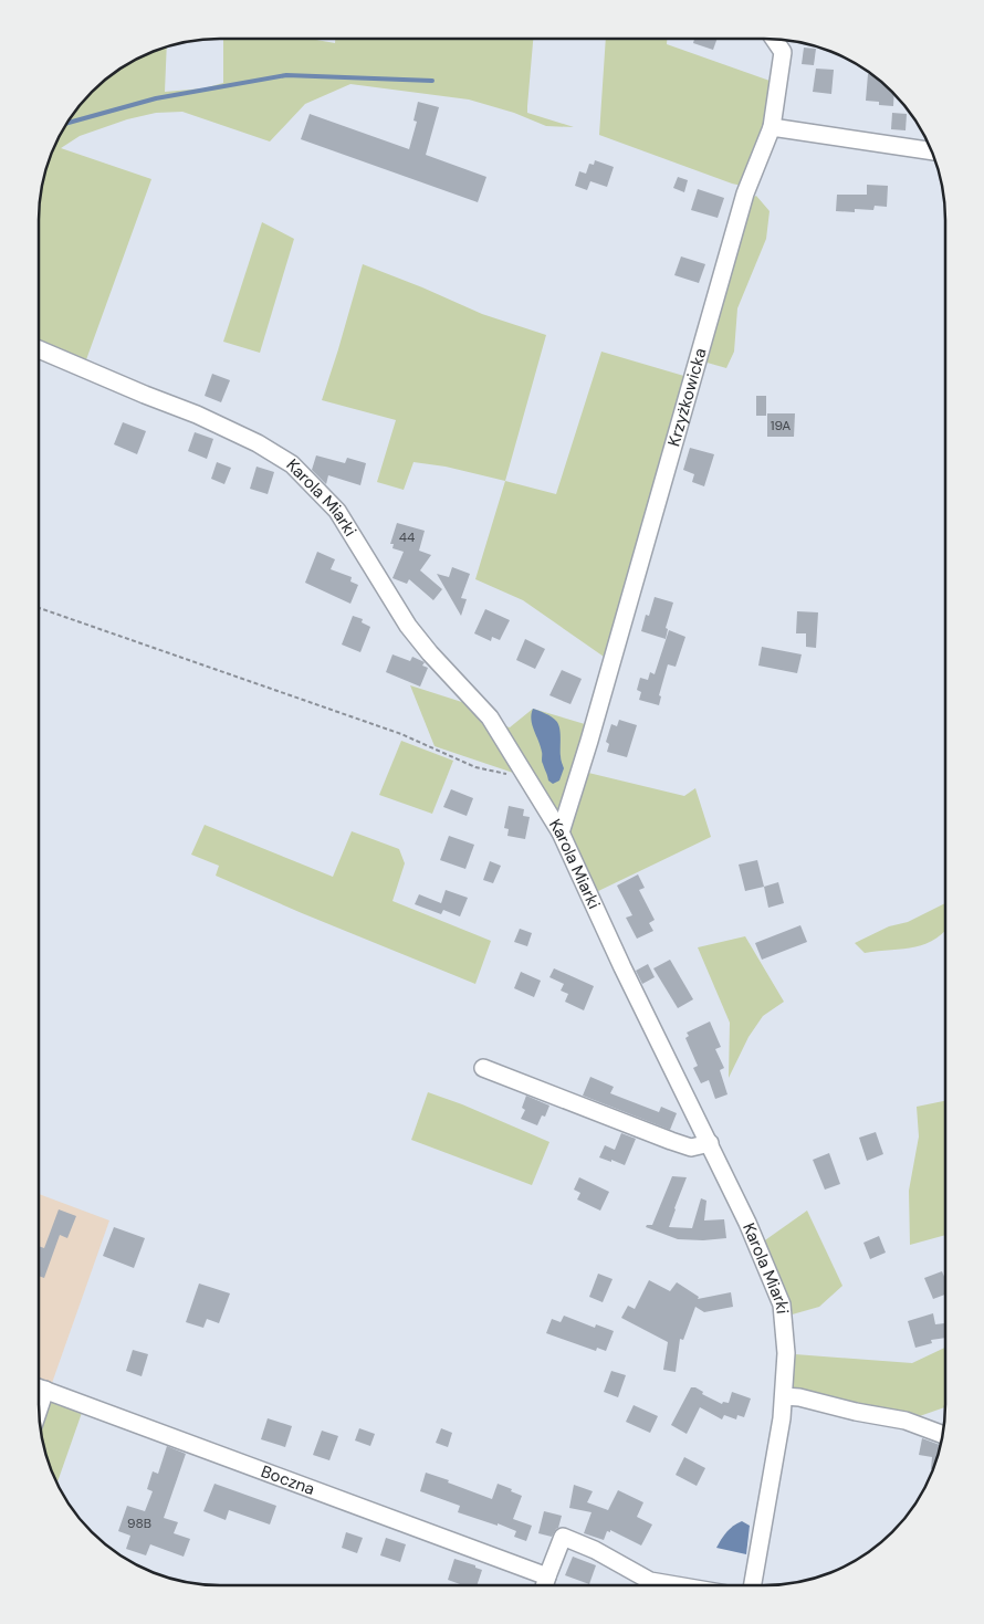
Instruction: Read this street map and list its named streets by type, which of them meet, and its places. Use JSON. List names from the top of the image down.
{
  "streets": {
    "street": ["Krzyżkowicka", "Karola Miarki", "Boczna"]
  },
  "crossings": [
    ["Krzyżkowicka", "Karola Miarki"]
  ],
  "house_numbers": ["19A", "44", "98B"]
}
